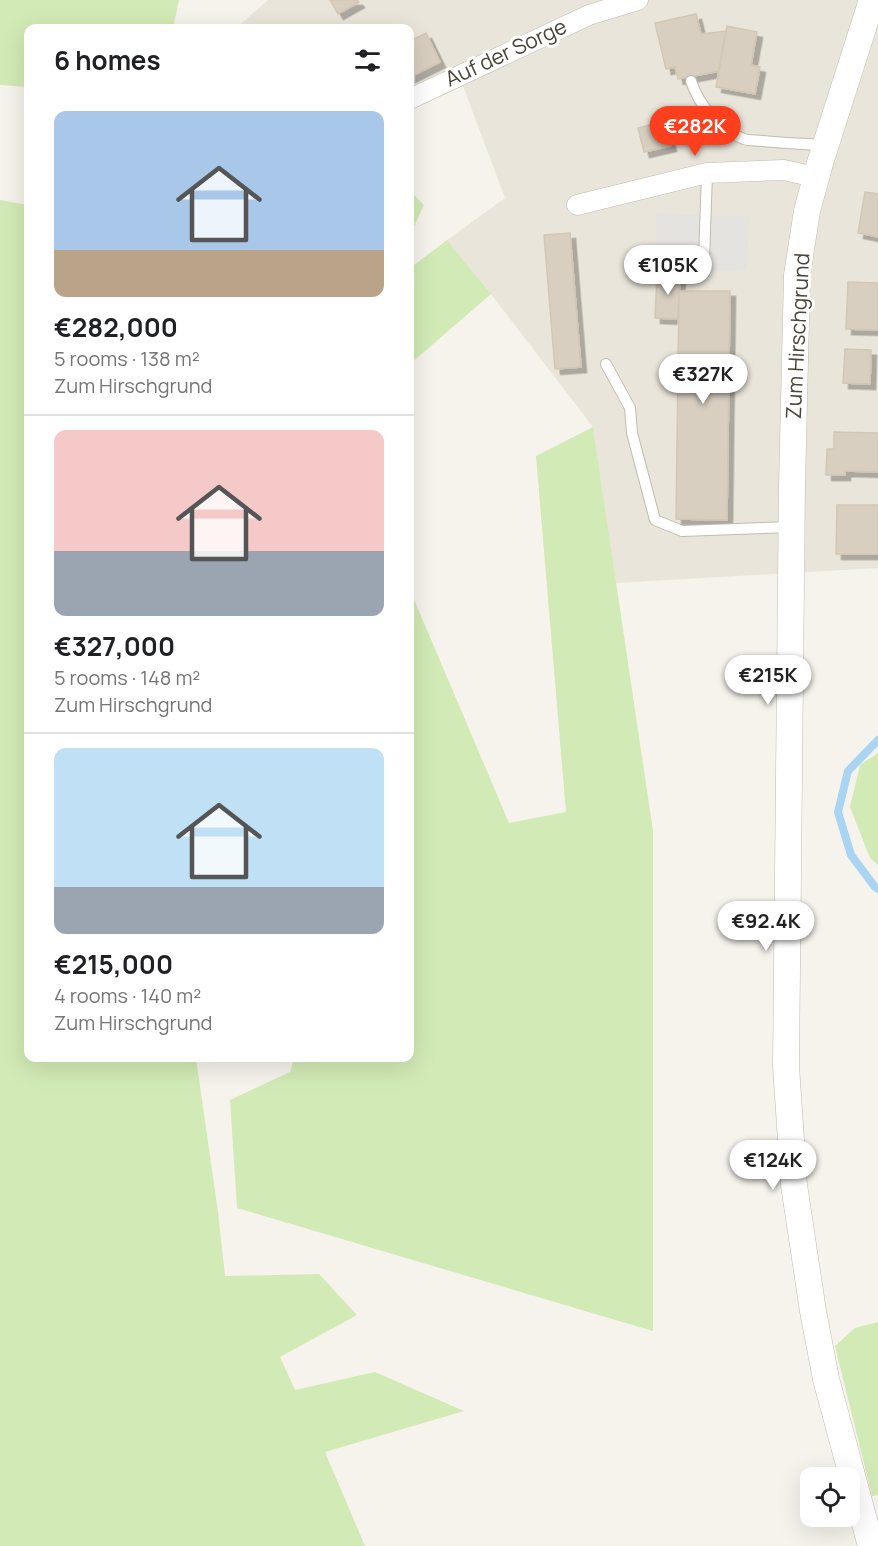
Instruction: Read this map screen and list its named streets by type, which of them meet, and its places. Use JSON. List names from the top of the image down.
{
  "streets": {
    "street": ["Auf der Sorge", "Zum Hirschgrund"]
  },
  "page": {
    "heading": "6 homes",
    "list": [
      {
        "name": "€282,000",
        "note": "5 rooms · 138 m² · Zum Hirschgrund"
      },
      {
        "name": "€327,000",
        "note": "5 rooms · 148 m² · Zum Hirschgrund"
      },
      {
        "name": "€215,000",
        "note": "4 rooms · 140 m² · Zum Hirschgrund"
      }
    ],
    "price": [
      "€282K",
      "€105K",
      "€327K",
      "€215K",
      "€92.4K",
      "€124K"
    ]
  }
}
